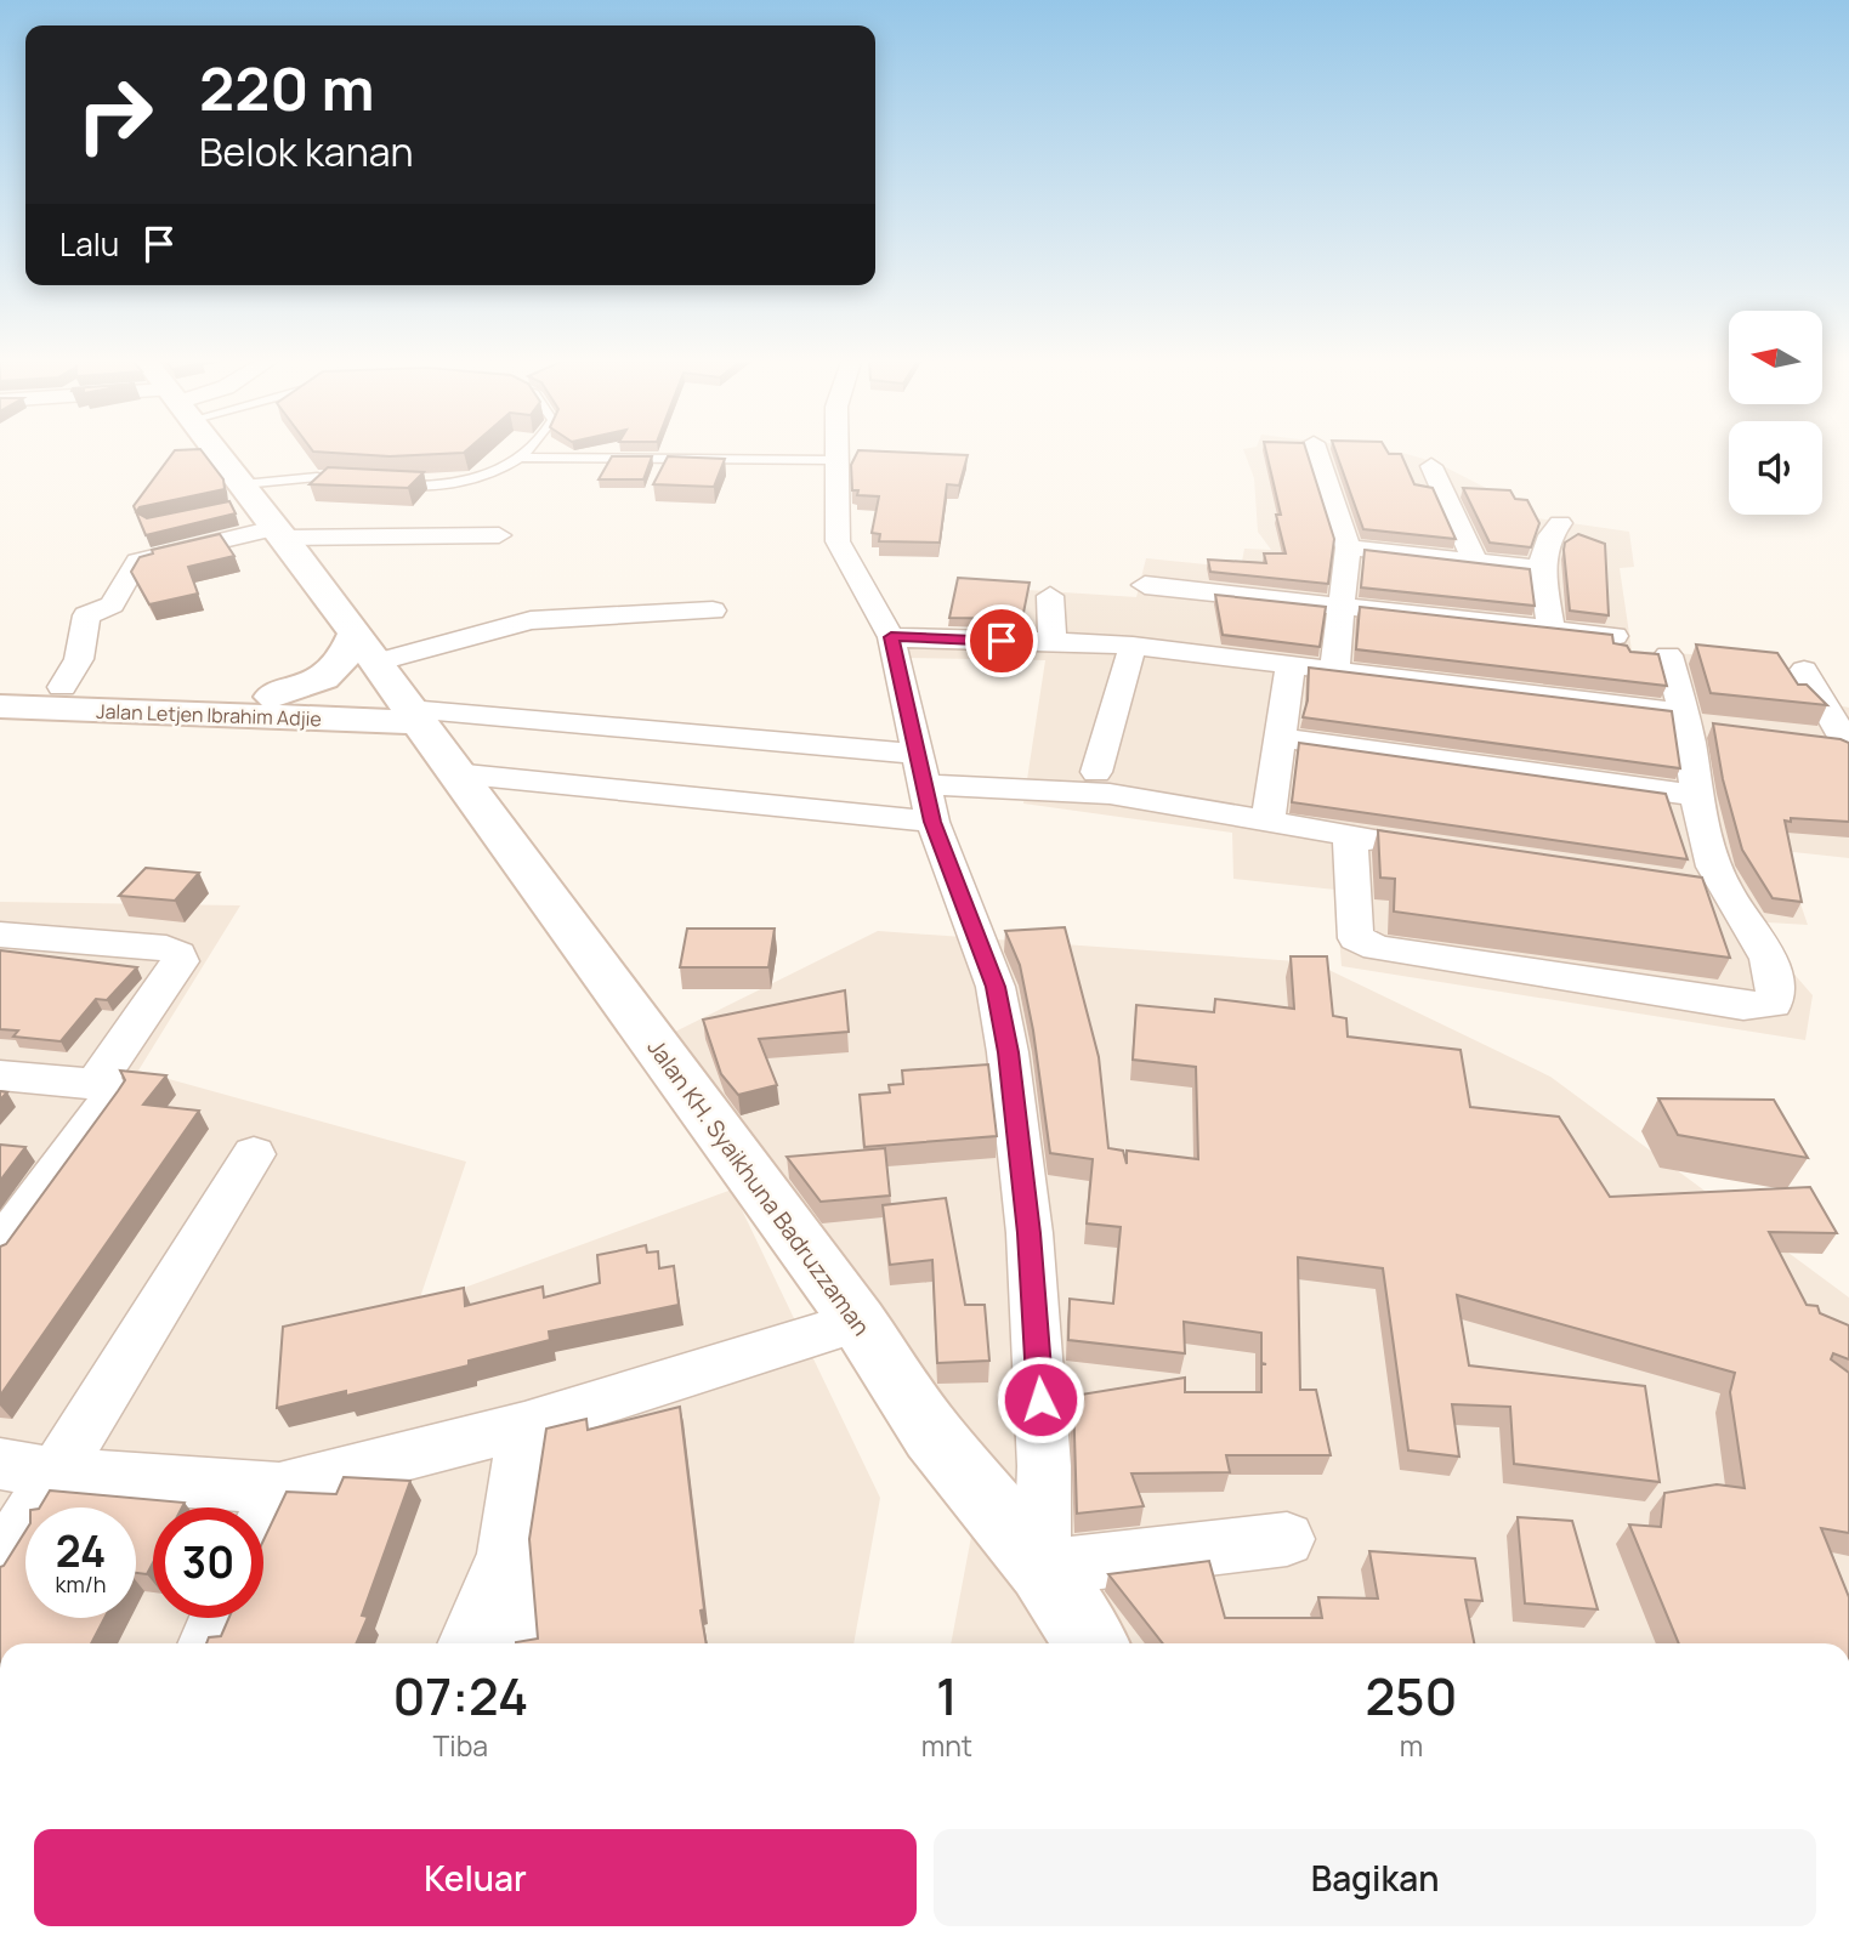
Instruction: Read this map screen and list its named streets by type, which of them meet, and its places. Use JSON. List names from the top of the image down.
{
  "streets": {
    "main road": ["Jalan Letjen Ibrahim Adjie", "Jalan KH. Syaikhuna Badruzzaman"]
  },
  "crossings": [
    ["Jalan Letjen Ibrahim Adjie", "Jalan KH. Syaikhuna Badruzzaman"]
  ],
  "north": "left",
  "page": {
    "turn": ["220 m", "Belok kanan"],
    "then": "Lalu",
    "speed": "24 km/h",
    "limit": "30",
    "eta": [
      "07:24",
      "Tiba",
      "1",
      "mnt",
      "250",
      "m"
    ],
    "buttons": ["Keluar", "Bagikan"]
  }
}
